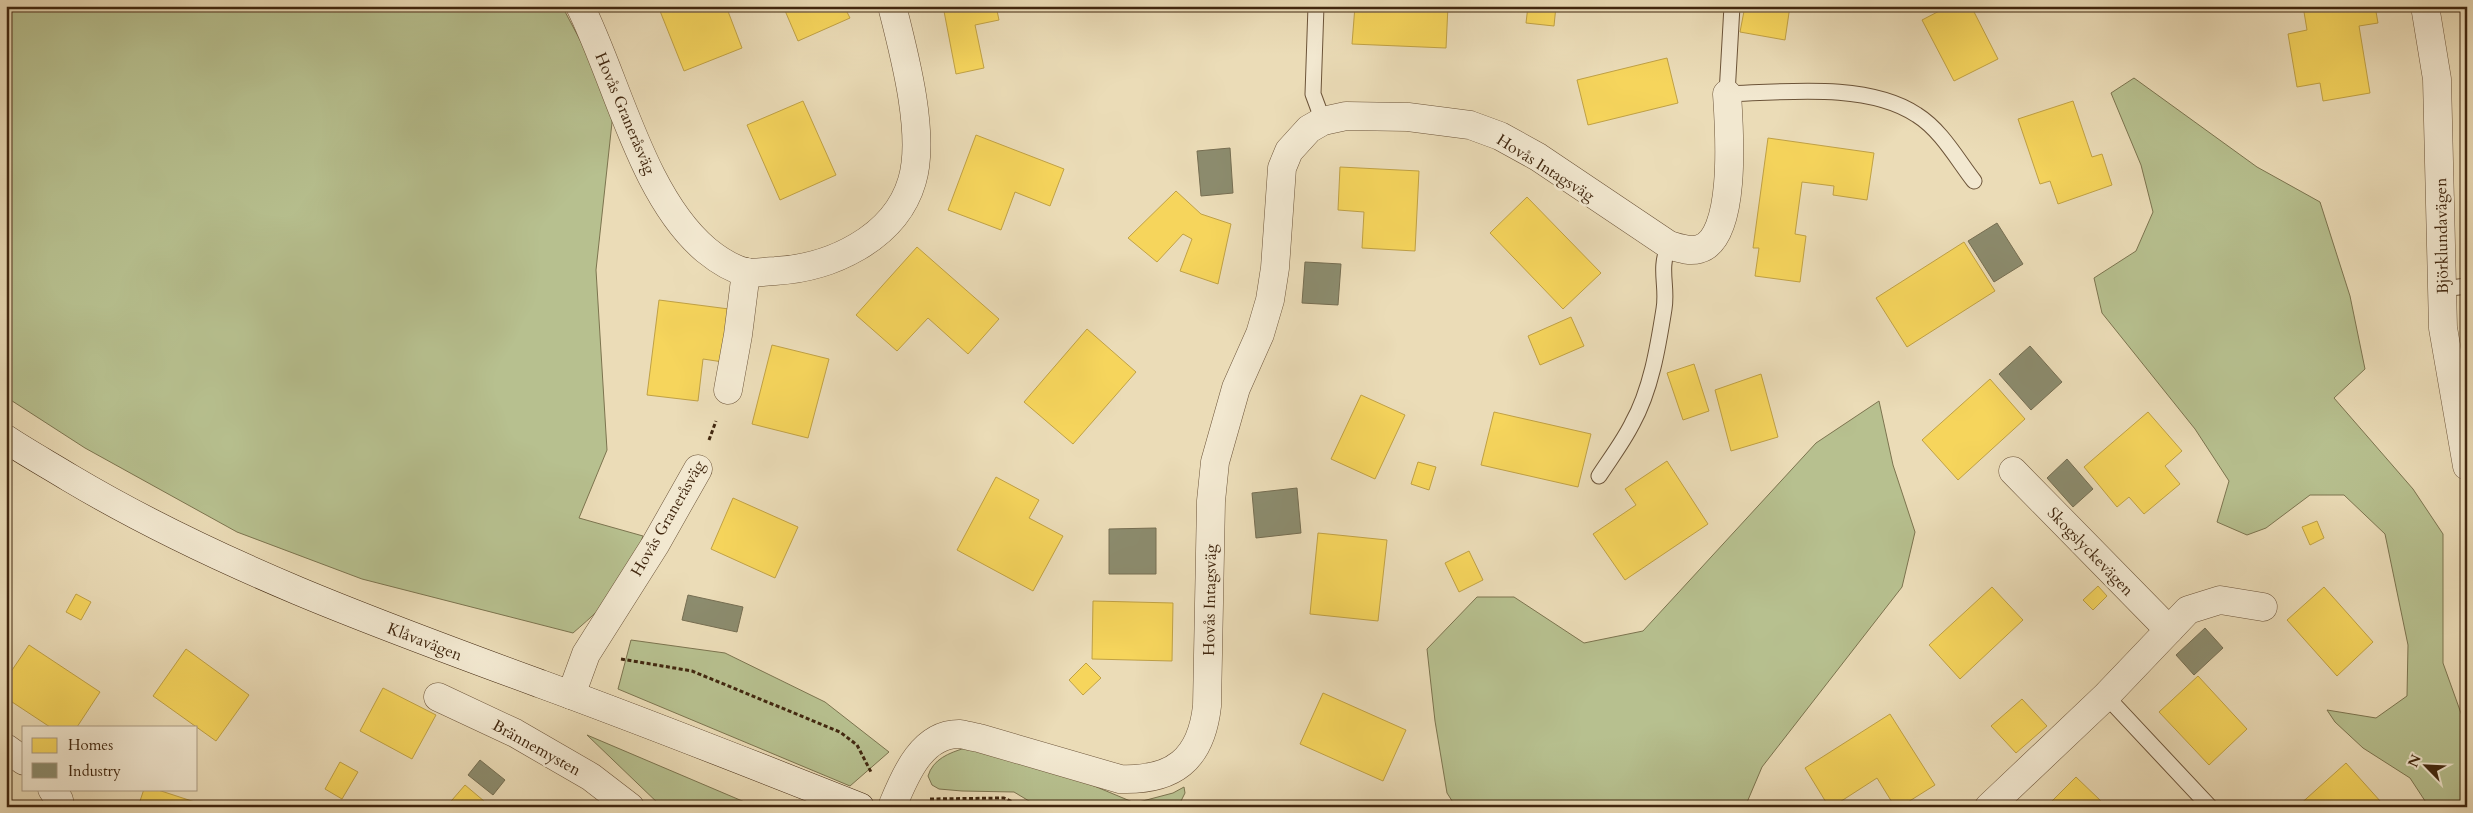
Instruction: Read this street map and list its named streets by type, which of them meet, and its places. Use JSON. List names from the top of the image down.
{
  "streets": {
    "street": [
      "Hovås Graneråsväg",
      "Hovås Intagsväg",
      "Björklundavägen",
      "Skogslyckevägen",
      "Klåvavägen",
      "Brännemysten"
    ]
  },
  "crossings": [
    ["Hovås Graneråsväg", "Klåvavägen"]
  ],
  "legend": ["Homes", "Industry"],
  "north": "top left"
}
